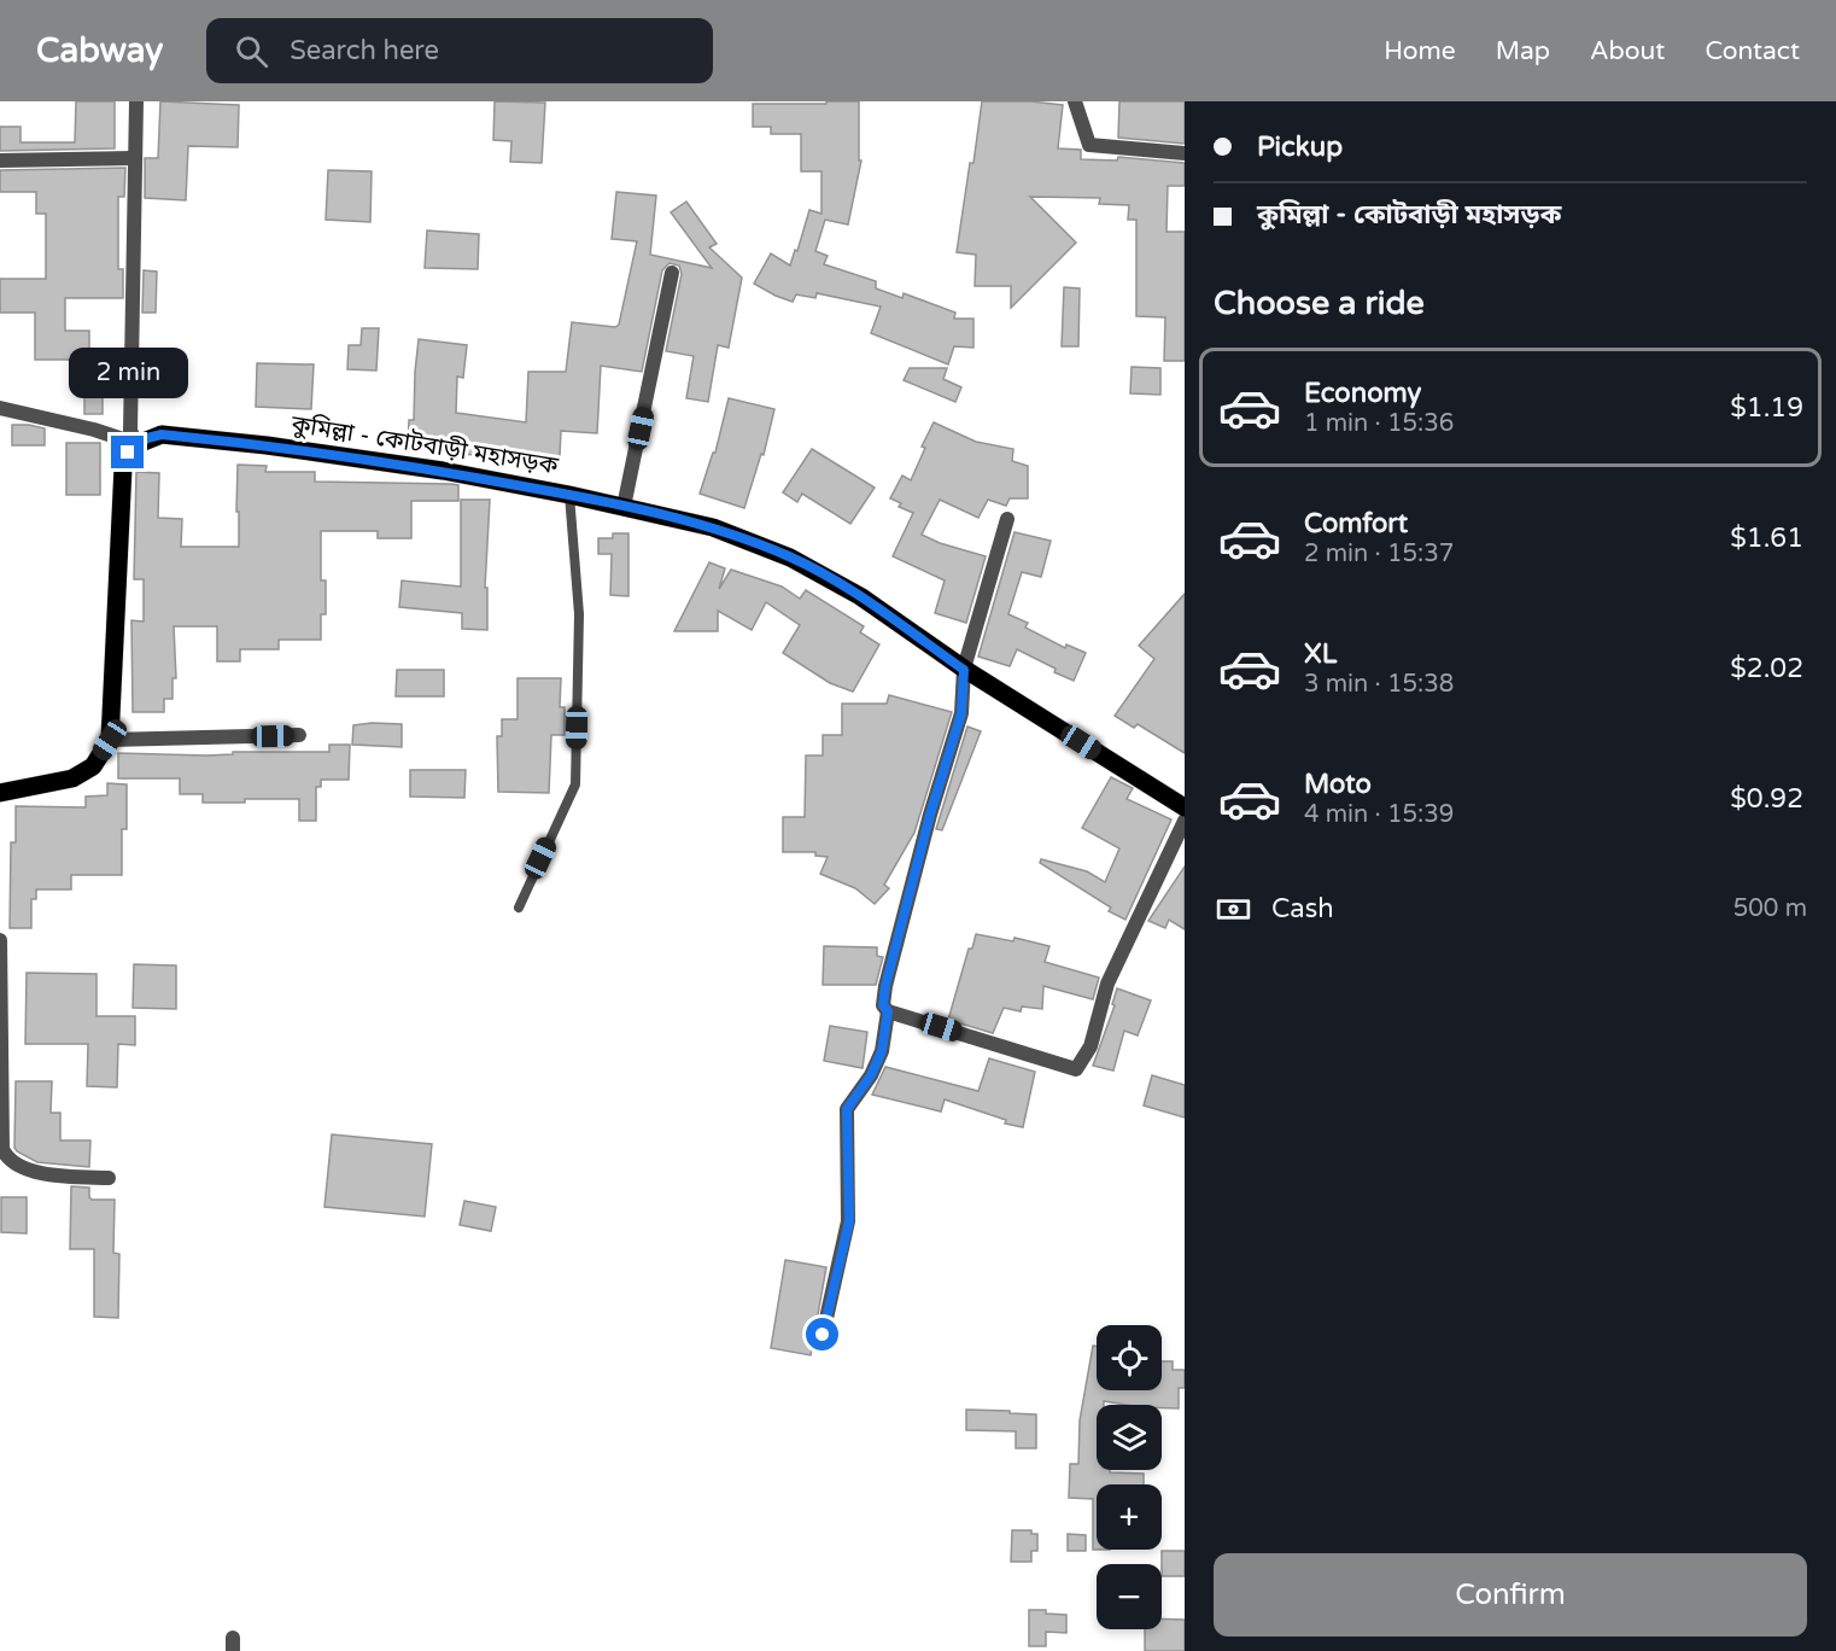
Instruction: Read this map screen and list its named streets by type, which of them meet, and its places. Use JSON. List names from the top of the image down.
{
  "streets": {
    "main road": ["কুমিল্লা - কোটবাড়ী মহাসড়ক"]
  },
  "page": {
    "header": "Cabway",
    "search": "Search here",
    "nav": [
      "Home",
      "Map",
      "About",
      "Contact"
    ],
    "banner": ["Pickup", "কুমিল্লা - কোটবাড়ী মহাসড়ক"],
    "heading": "Choose a ride",
    "bubble": "2 min",
    "list": [
      {
        "name": "Economy",
        "note": "1 min · 15:36",
        "value": "$1.19"
      },
      {
        "name": "Comfort",
        "note": "2 min · 15:37",
        "value": "$1.61"
      },
      {
        "name": "XL",
        "note": "3 min · 15:38",
        "value": "$2.02"
      },
      {
        "name": "Moto",
        "note": "4 min · 15:39",
        "value": "$0.92"
      }
    ],
    "pay": ["Cash", "500 m"],
    "map_buttons": ["+", "−"],
    "buttons": "Confirm"
  }
}
